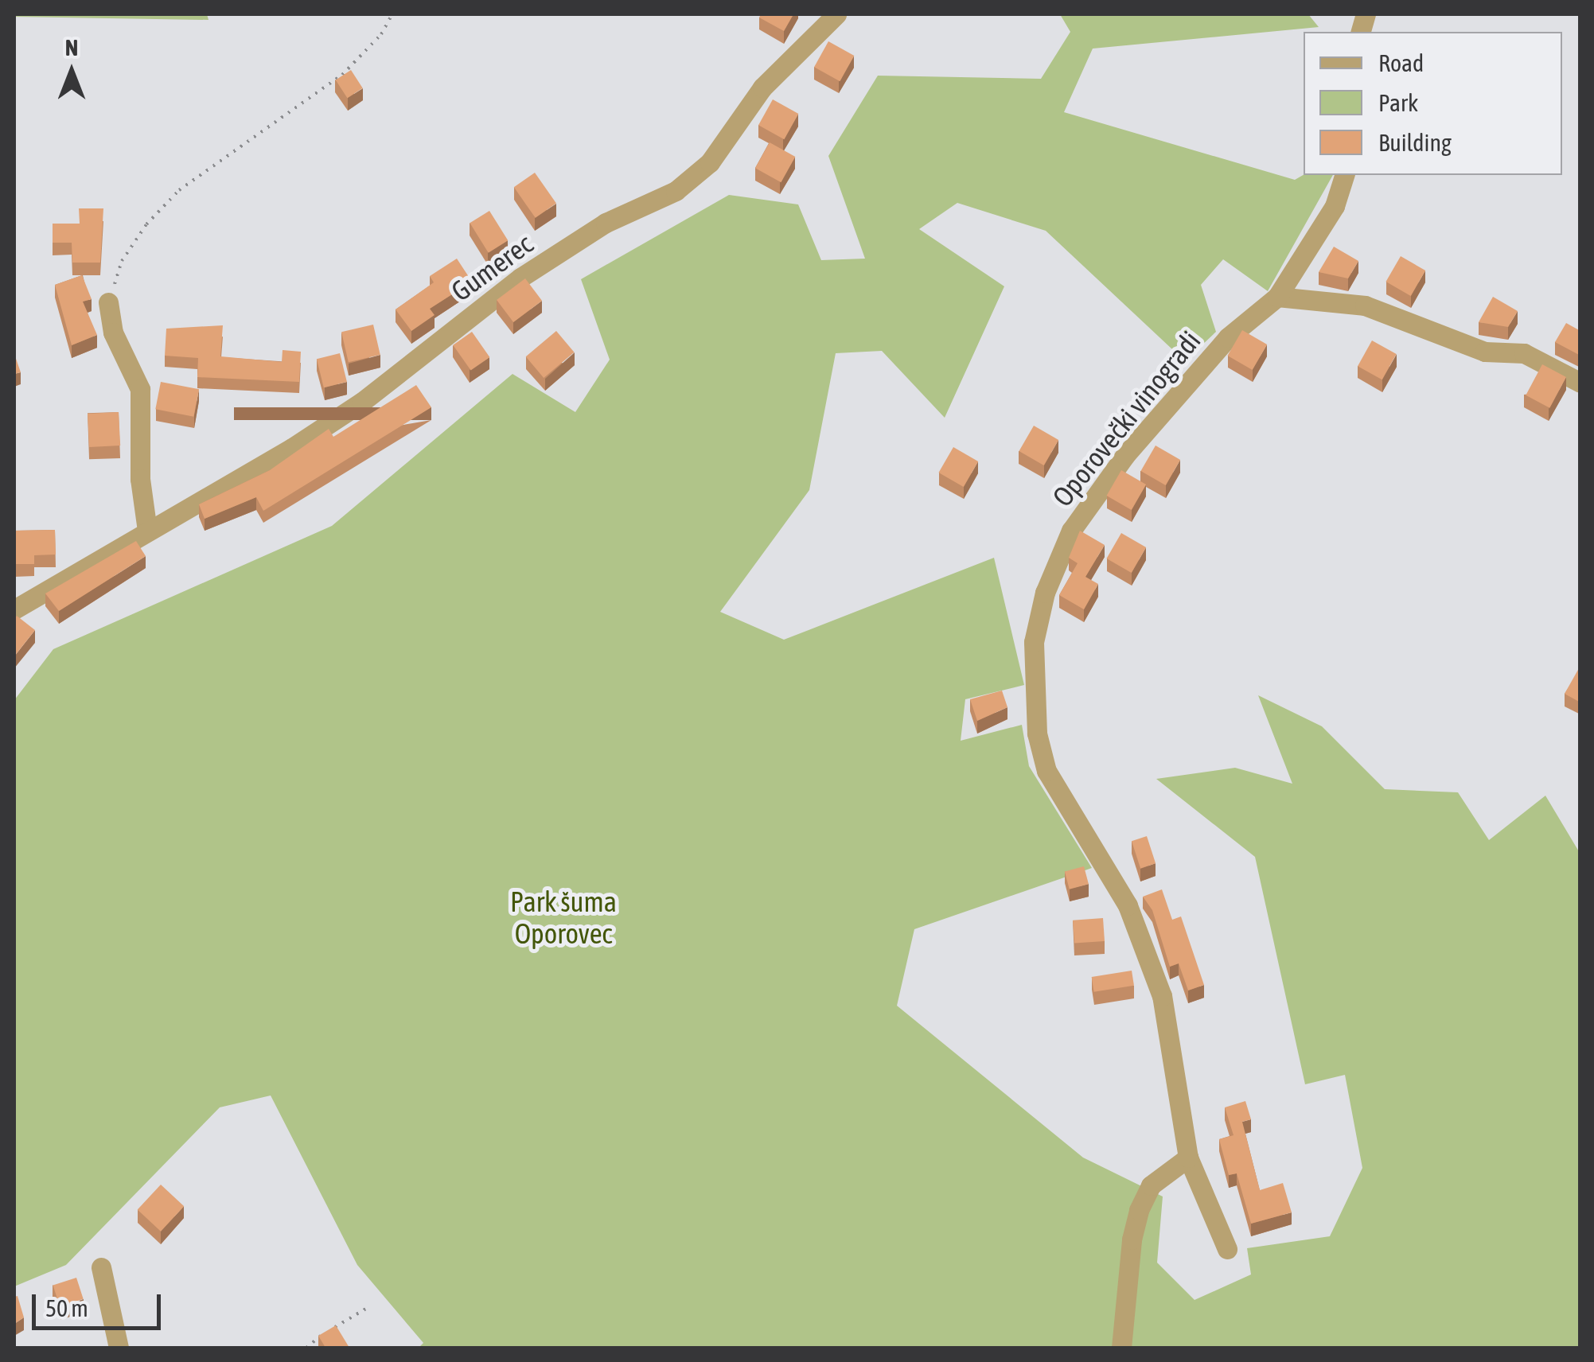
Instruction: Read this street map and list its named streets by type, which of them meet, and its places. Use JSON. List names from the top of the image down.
{
  "streets": {
    "street": ["Gumerec", "Oporovečki vinogradi"]
  },
  "parks": ["Park šuma Oporovec"],
  "legend": ["Road", "Park", "Building"],
  "scale_bar": "50 m",
  "north": "top"
}
